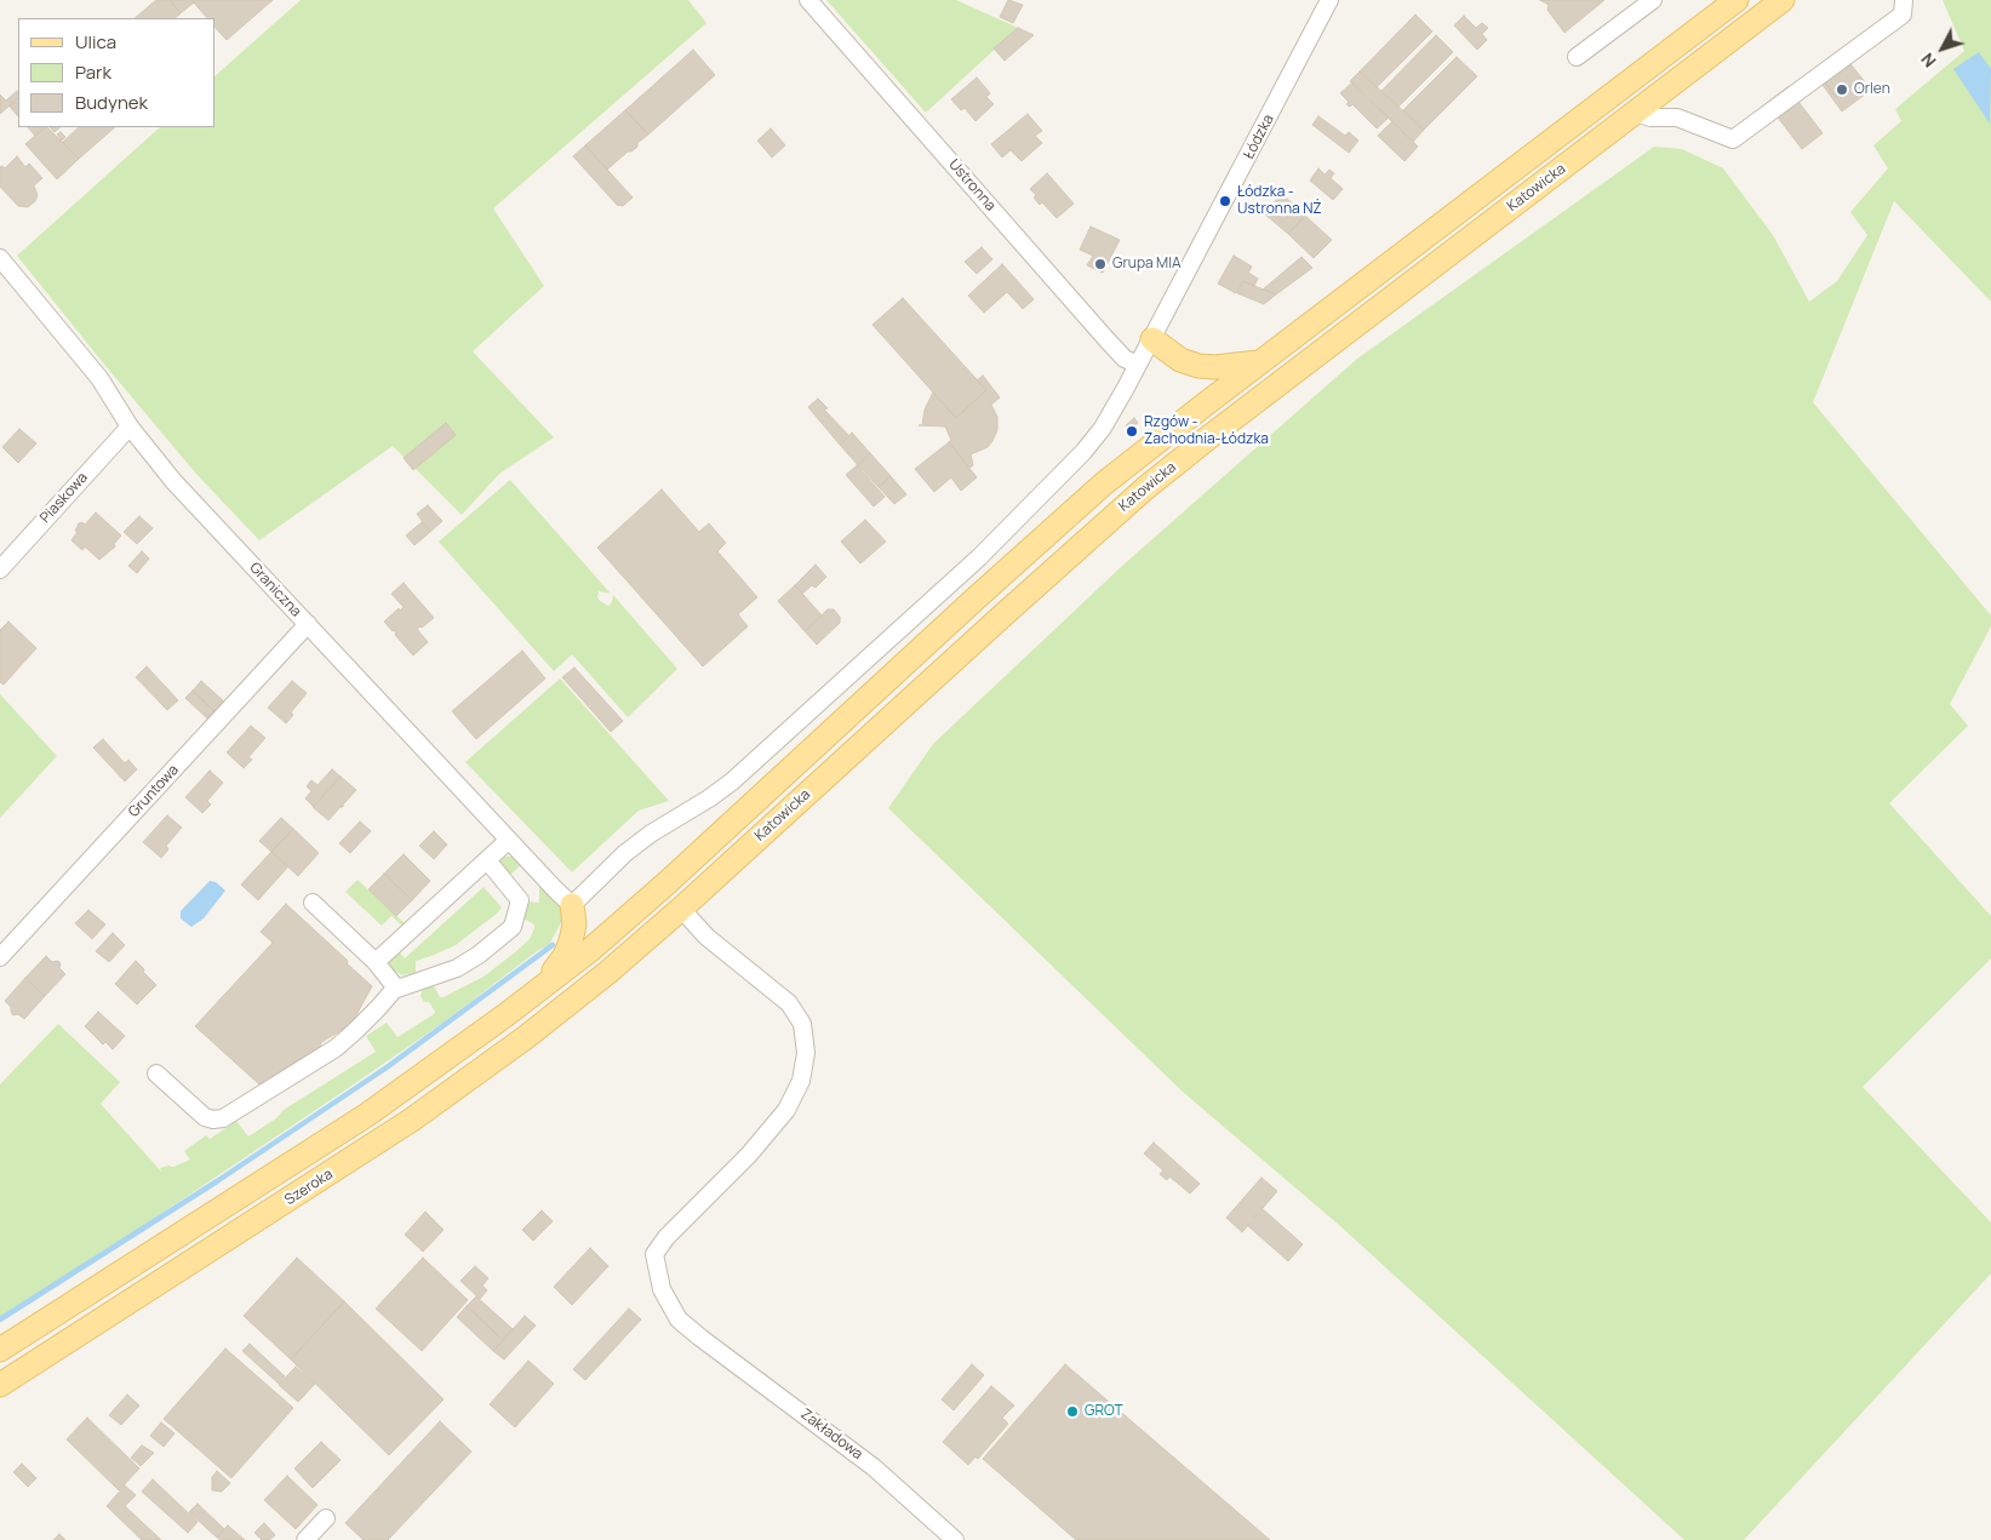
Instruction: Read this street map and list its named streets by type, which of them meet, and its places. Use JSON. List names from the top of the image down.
{
  "streets": {
    "main road": ["Katowicka", "Szeroka"],
    "street": [
      "Łódzka",
      "Ustronna",
      "Piaskowa",
      "Graniczna",
      "Gruntowa",
      "Zakładowa"
    ]
  },
  "crossings": [
    ["Łódzka", "Ustronna"],
    ["Łódzka", "Graniczna"],
    ["Katowicka", "Szeroka"],
    ["Katowicka", "Zakładowa"],
    ["Piaskowa", "Graniczna"],
    ["Graniczna", "Gruntowa"]
  ],
  "places": [
    "Orlen",
    "Łódzka - Ustronna NŻ",
    "Grupa MIA",
    "Rzgów - Zachodnia-Łódzka",
    "GROT"
  ],
  "legend": ["Ulica", "Park", "Budynek"],
  "north": "bottom left"
}
